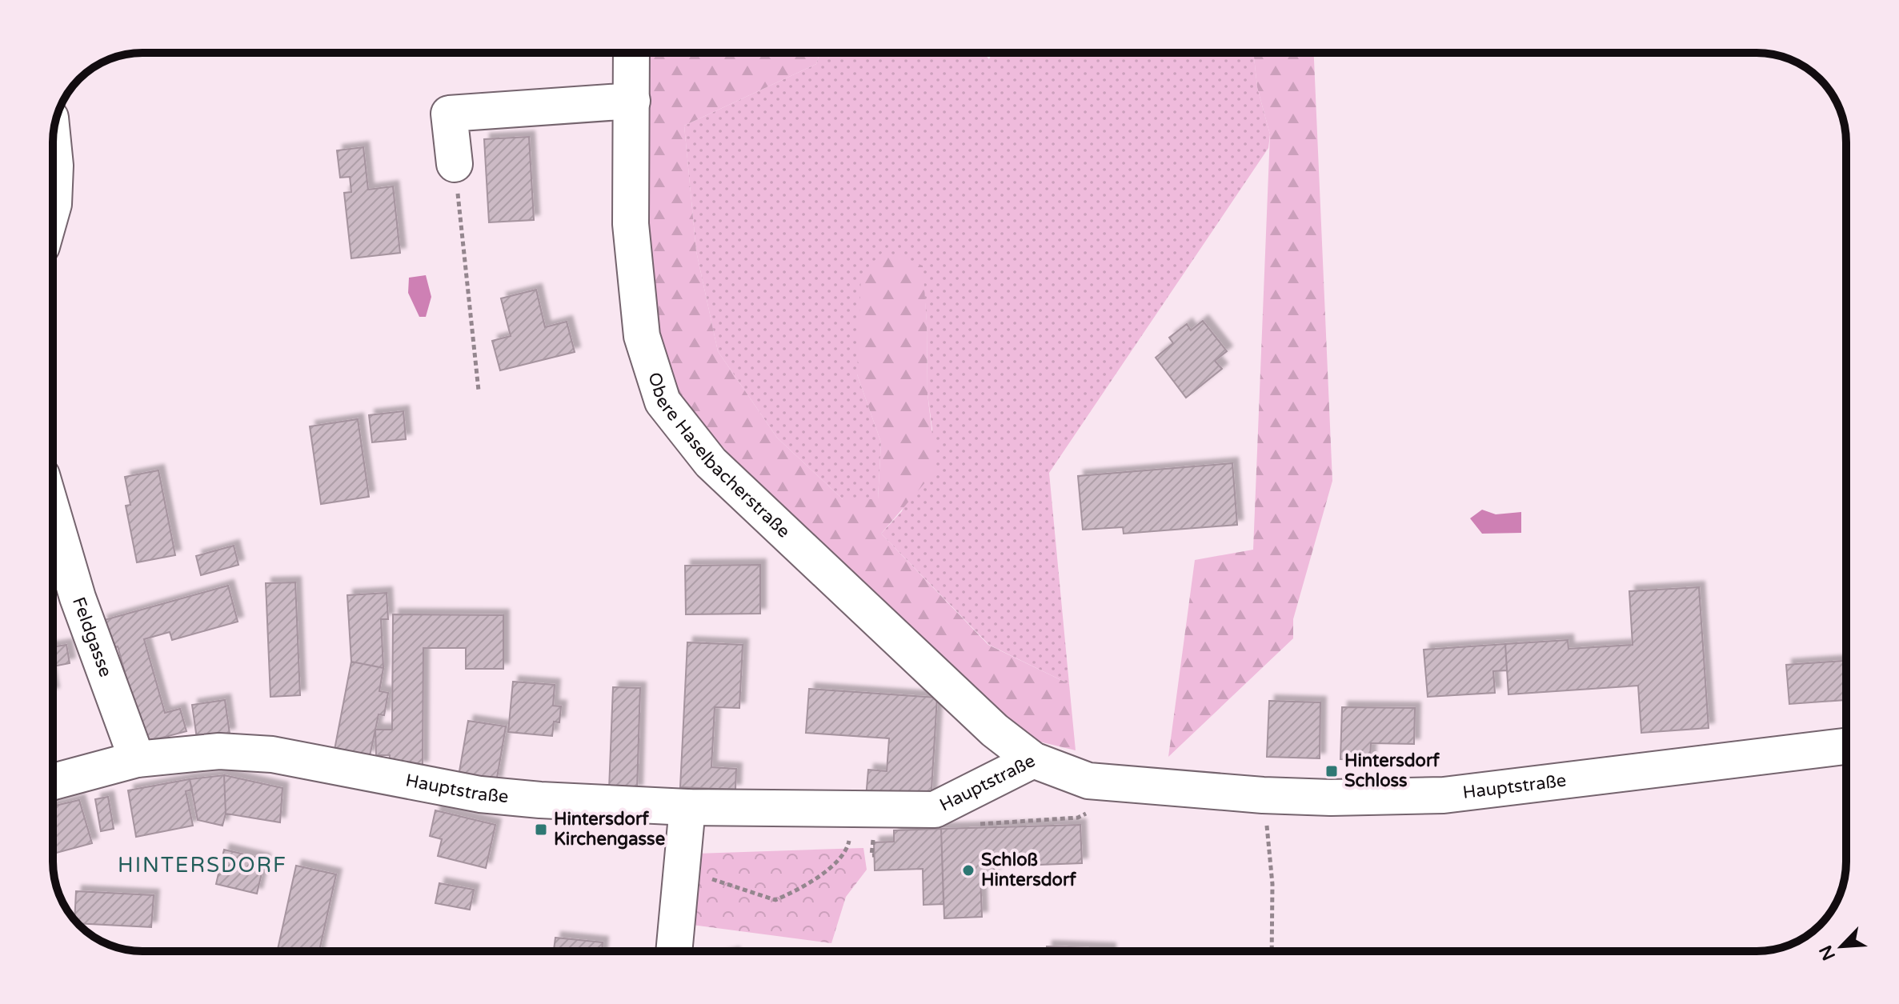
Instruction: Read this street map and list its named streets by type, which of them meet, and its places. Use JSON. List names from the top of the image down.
{
  "streets": {
    "street": ["Obere Haselbacherstraße", "Feldgasse", "Hauptstraße"]
  },
  "crossings": [
    ["Obere Haselbacherstraße", "Hauptstraße"],
    ["Feldgasse", "Hauptstraße"]
  ],
  "districts": ["HINTERSDORF"],
  "places": {
    "transit": ["Hintersdorf Schloss", "Hintersdorf Kirchengasse"],
    "other": ["Schloß Hintersdorf"]
  },
  "north": "bottom left"
}
